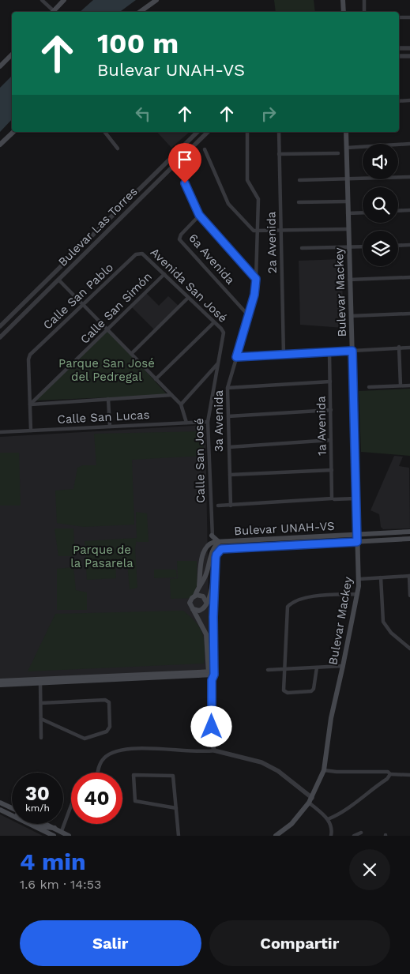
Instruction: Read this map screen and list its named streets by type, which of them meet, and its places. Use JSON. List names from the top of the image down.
{
  "streets": {
    "main road": ["Bulevar Mackey", "Bulevar UNAH-VS"],
    "street": [
      "Bulevar Las Torres",
      "2a Avenida",
      "6a Avenida",
      "Avenida San José",
      "Calle San Pablo",
      "Calle San Simón",
      "Calle San Lucas",
      "3a Avenida",
      "1a Avenida",
      "Calle San José"
    ]
  },
  "crossings": [
    ["6a Avenida", "3a Avenida"],
    ["Avenida San José", "Calle San Pablo"],
    ["Avenida San José", "Calle San Simón"],
    ["Avenida San José", "Calle San José"],
    ["Bulevar Mackey", "Bulevar UNAH-VS"],
    ["Calle San Pablo", "Calle San Simón"],
    ["Calle San Pablo", "Calle San Lucas"],
    ["Calle San Simón", "Calle San Lucas"],
    ["Calle San Lucas", "Calle San José"]
  ],
  "parks": ["Parque San José del Pedregal", "Parque de la Pasarela"],
  "page": {
    "turn": ["100 m", "Bulevar UNAH-VS"],
    "speed": "30 km/h",
    "limit": "40",
    "heading": ["4 min", "1.6 km · 14:53"],
    "buttons": ["Salir", "Compartir"]
  }
}
